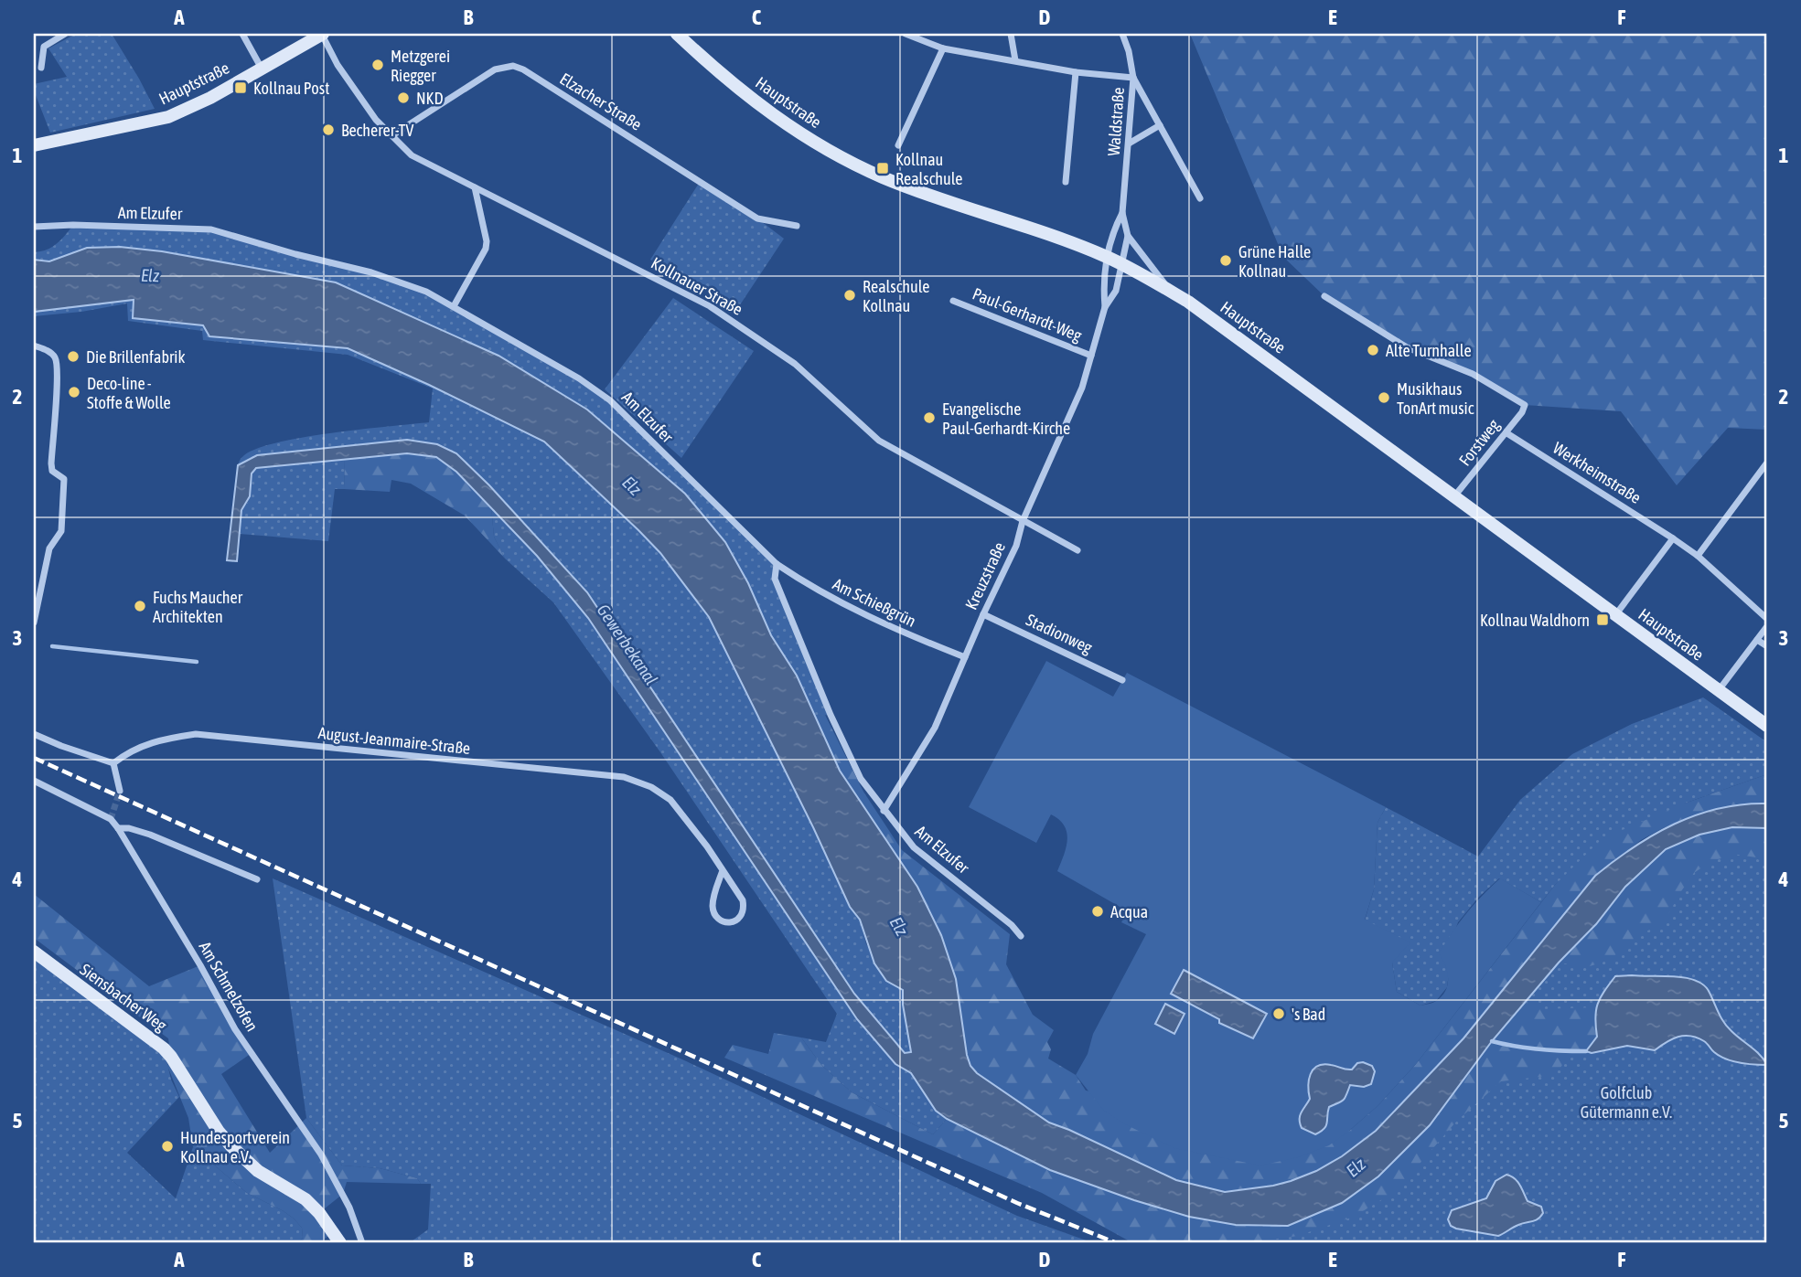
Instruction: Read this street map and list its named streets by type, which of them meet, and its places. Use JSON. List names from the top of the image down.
{
  "streets": {
    "street": [
      "Hauptstraße",
      "Elzacher Straße",
      "Waldstraße",
      "Am Elzufer",
      "Kollnauer Straße",
      "Paul-Gerhardt-Weg",
      "Forstweg",
      "Werkheimstraße",
      "Kreuzstraße",
      "Am Schießgrün",
      "Stadionweg",
      "August-Jeanmaire-Straße",
      "Am Schmelzofen",
      "Siensbacher Weg"
    ]
  },
  "crossings": [
    ["Hauptstraße", "Waldstraße"],
    ["Hauptstraße", "Kollnauer Straße"],
    ["Hauptstraße", "Forstweg"],
    ["Hauptstraße", "Kreuzstraße"],
    ["Elzacher Straße", "Kollnauer Straße"],
    ["Waldstraße", "Kreuzstraße"],
    ["Am Elzufer", "Kreuzstraße"],
    ["Am Elzufer", "Am Schießgrün"],
    ["Kollnauer Straße", "Kreuzstraße"],
    ["Paul-Gerhardt-Weg", "Kreuzstraße"],
    ["Forstweg", "Werkheimstraße"],
    ["Kreuzstraße", "Am Schießgrün"],
    ["Kreuzstraße", "Stadionweg"]
  ],
  "water": ["Elz", "Gewerbekanal"],
  "parks": ["Golfclub Gütermann e.V."],
  "places": {
    "other": [
      "Metzgerei Riegger",
      "NKD",
      "Becherer-TV",
      "Grüne Halle Kollnau",
      "Realschule Kollnau",
      "Alte Turnhalle",
      "Die Brillenfabrik",
      "Deco-line - Stoffe & Wolle",
      "Musikhaus TonArt music",
      "Evangelische Paul-Gerhardt-Kirche",
      "Fuchs Maucher Architekten",
      "Acqua",
      "'s Bad",
      "Hundesportverein Kollnau e.V."
    ],
    "transit": ["Kollnau Post", "Kollnau Realschule", "Kollnau Waldhorn"]
  },
  "grid": {
    "columns": [
      "A",
      "B",
      "C",
      "D",
      "E",
      "F"
    ],
    "rows": [
      "1",
      "2",
      "3",
      "4",
      "5"
    ]
  }
}
